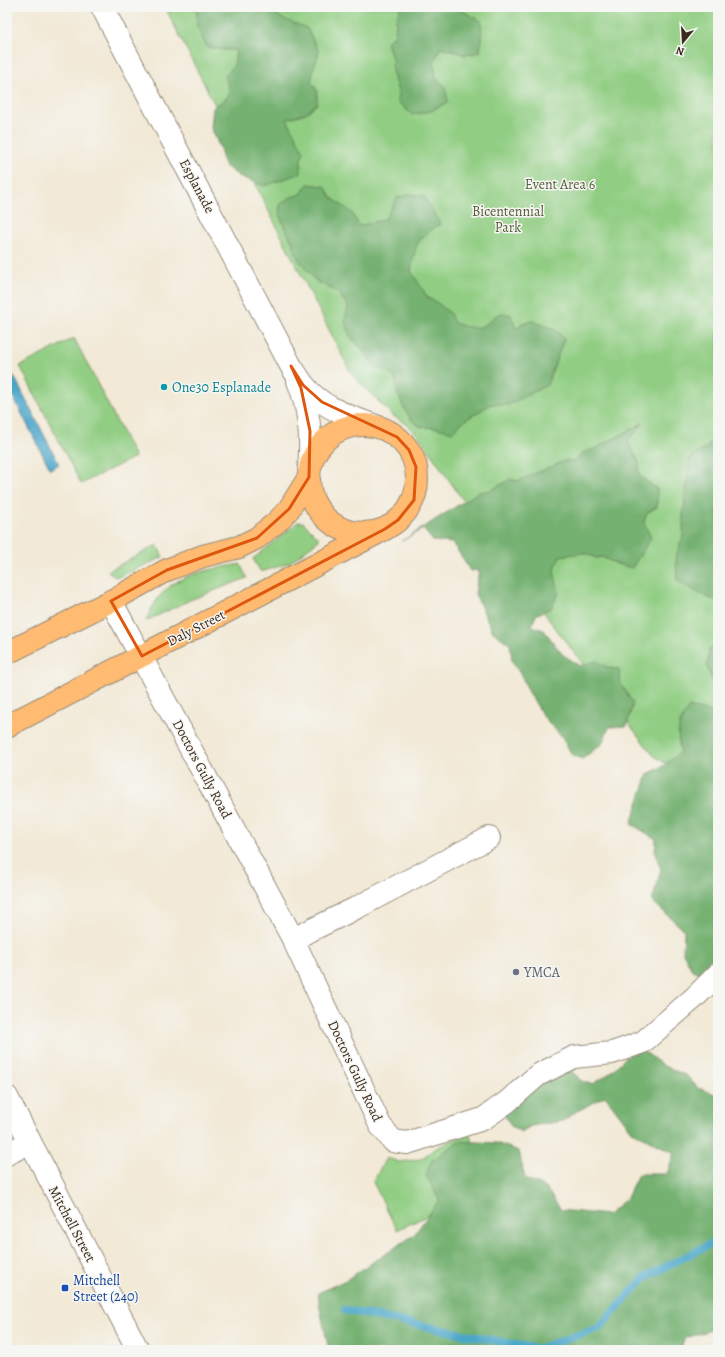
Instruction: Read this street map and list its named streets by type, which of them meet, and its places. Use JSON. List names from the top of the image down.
{
  "streets": {
    "main road": ["Daly Street"],
    "street": ["Esplanade", "Doctors Gully Road", "Mitchell Street"]
  },
  "crossings": [
    ["Esplanade", "Daly Street"],
    ["Daly Street", "Doctors Gully Road"]
  ],
  "parks": ["Event Area 6", "Bicentennial Park"],
  "places": {
    "other": ["One30 Esplanade", "YMCA"],
    "transit": ["Mitchell Street (240)"]
  },
  "north": "bottom"
}
